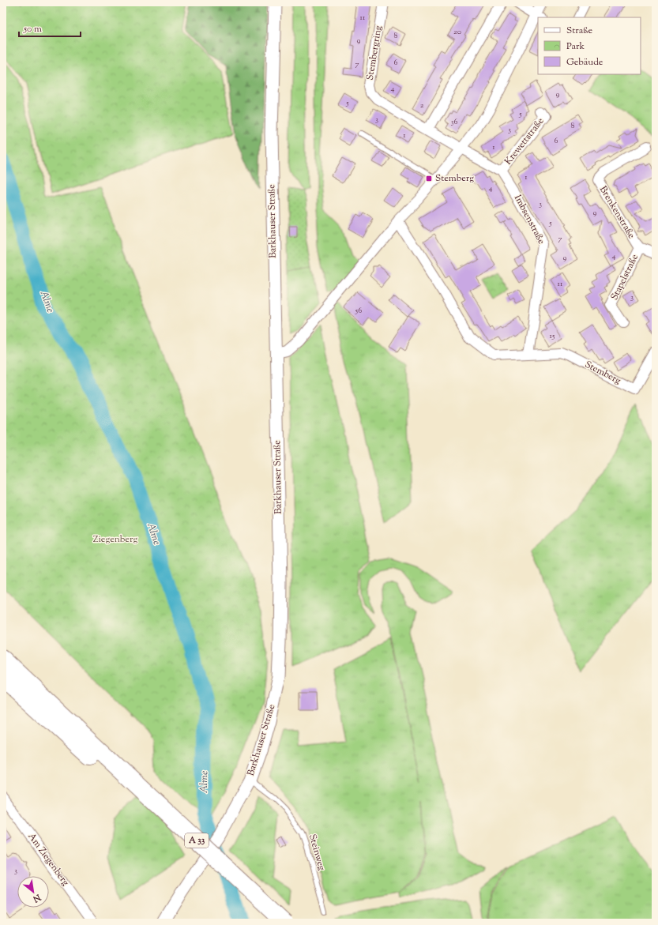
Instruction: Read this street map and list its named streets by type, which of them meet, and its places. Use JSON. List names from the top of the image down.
{
  "streets": {
    "highway": ["A 33"],
    "street": [
      "Stembergring",
      "Krewettstraße",
      "Brenkenstraße",
      "Imbsenstraße",
      "Barkhauser Straße",
      "Stapelstraße",
      "Stemberg",
      "Am Ziegenberg"
    ],
    "lane": ["Steinweg"]
  },
  "crossings": [
    ["Stembergring", "Imbsenstraße"],
    ["Krewettstraße", "Imbsenstraße"],
    ["Brenkenstraße", "Stapelstraße"],
    ["Imbsenstraße", "Stemberg"],
    ["Barkhauser Straße", "Steinweg"]
  ],
  "water": ["Alme"],
  "parks": ["Ziegenberg"],
  "places": {
    "transit": ["Stemberg"]
  },
  "house_numbers": [
    "11",
    "20",
    "8",
    "9",
    "6",
    "7",
    "4",
    "9",
    "5",
    "2",
    "5",
    "3",
    "36",
    "8",
    "3",
    "1",
    "6",
    "1",
    "1",
    "4",
    "3",
    "9",
    "5",
    "7",
    "4",
    "9",
    "11",
    "3",
    "56",
    "15",
    "3"
  ],
  "legend": ["Straße", "Park", "Gebäude"],
  "scale_bar": "50 m",
  "north": "bottom right"
}
